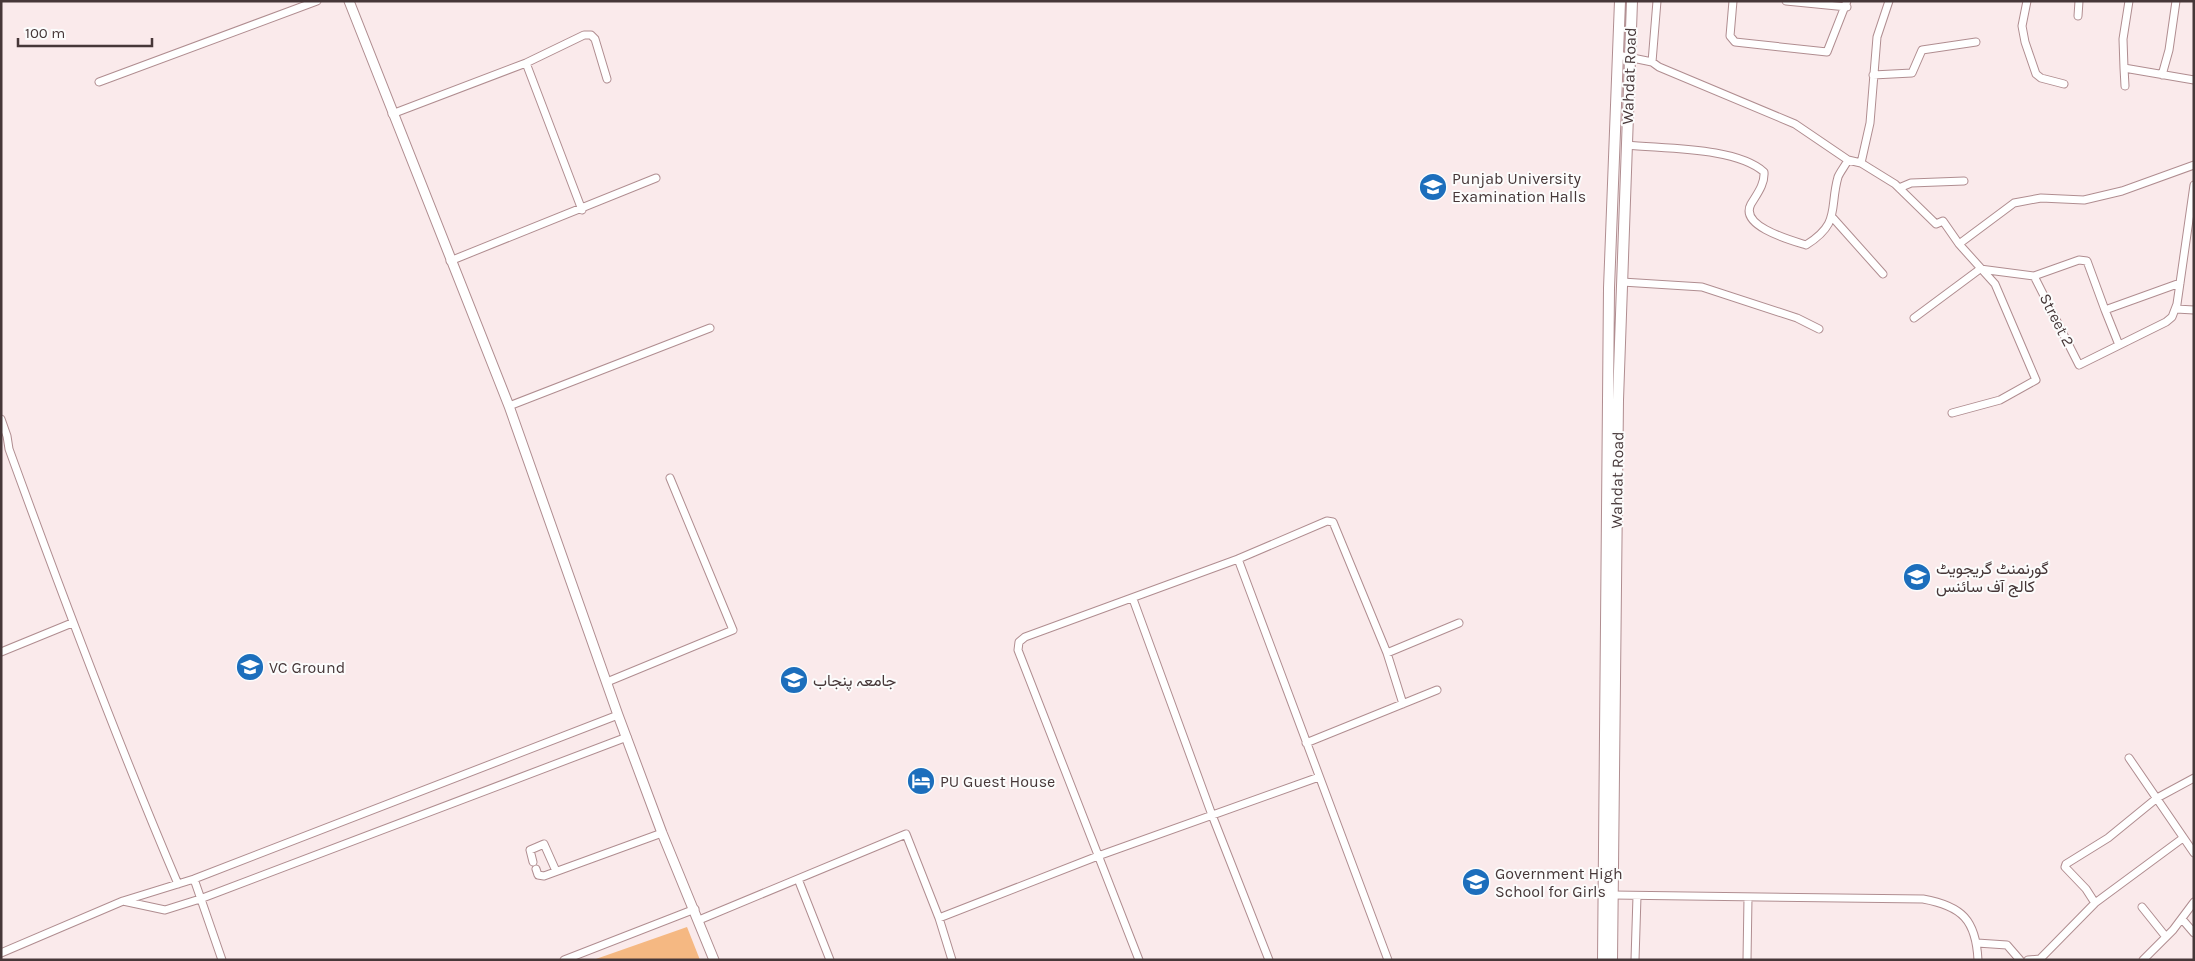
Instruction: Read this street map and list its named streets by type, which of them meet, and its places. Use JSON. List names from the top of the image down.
{
  "streets": {
    "main road": ["Wahdat Road"],
    "street": ["Street 2"]
  },
  "places": {
    "school or university": [
      "Punjab University Examination Halls",
      "گورنمنٹ گریجویٹ کالج آف سائنس",
      "VC Ground",
      "جامعہ پنجاب",
      "Government High School for Girls"
    ],
    "hotel": ["PU Guest House"]
  },
  "scale_bar": "100 m"
}
